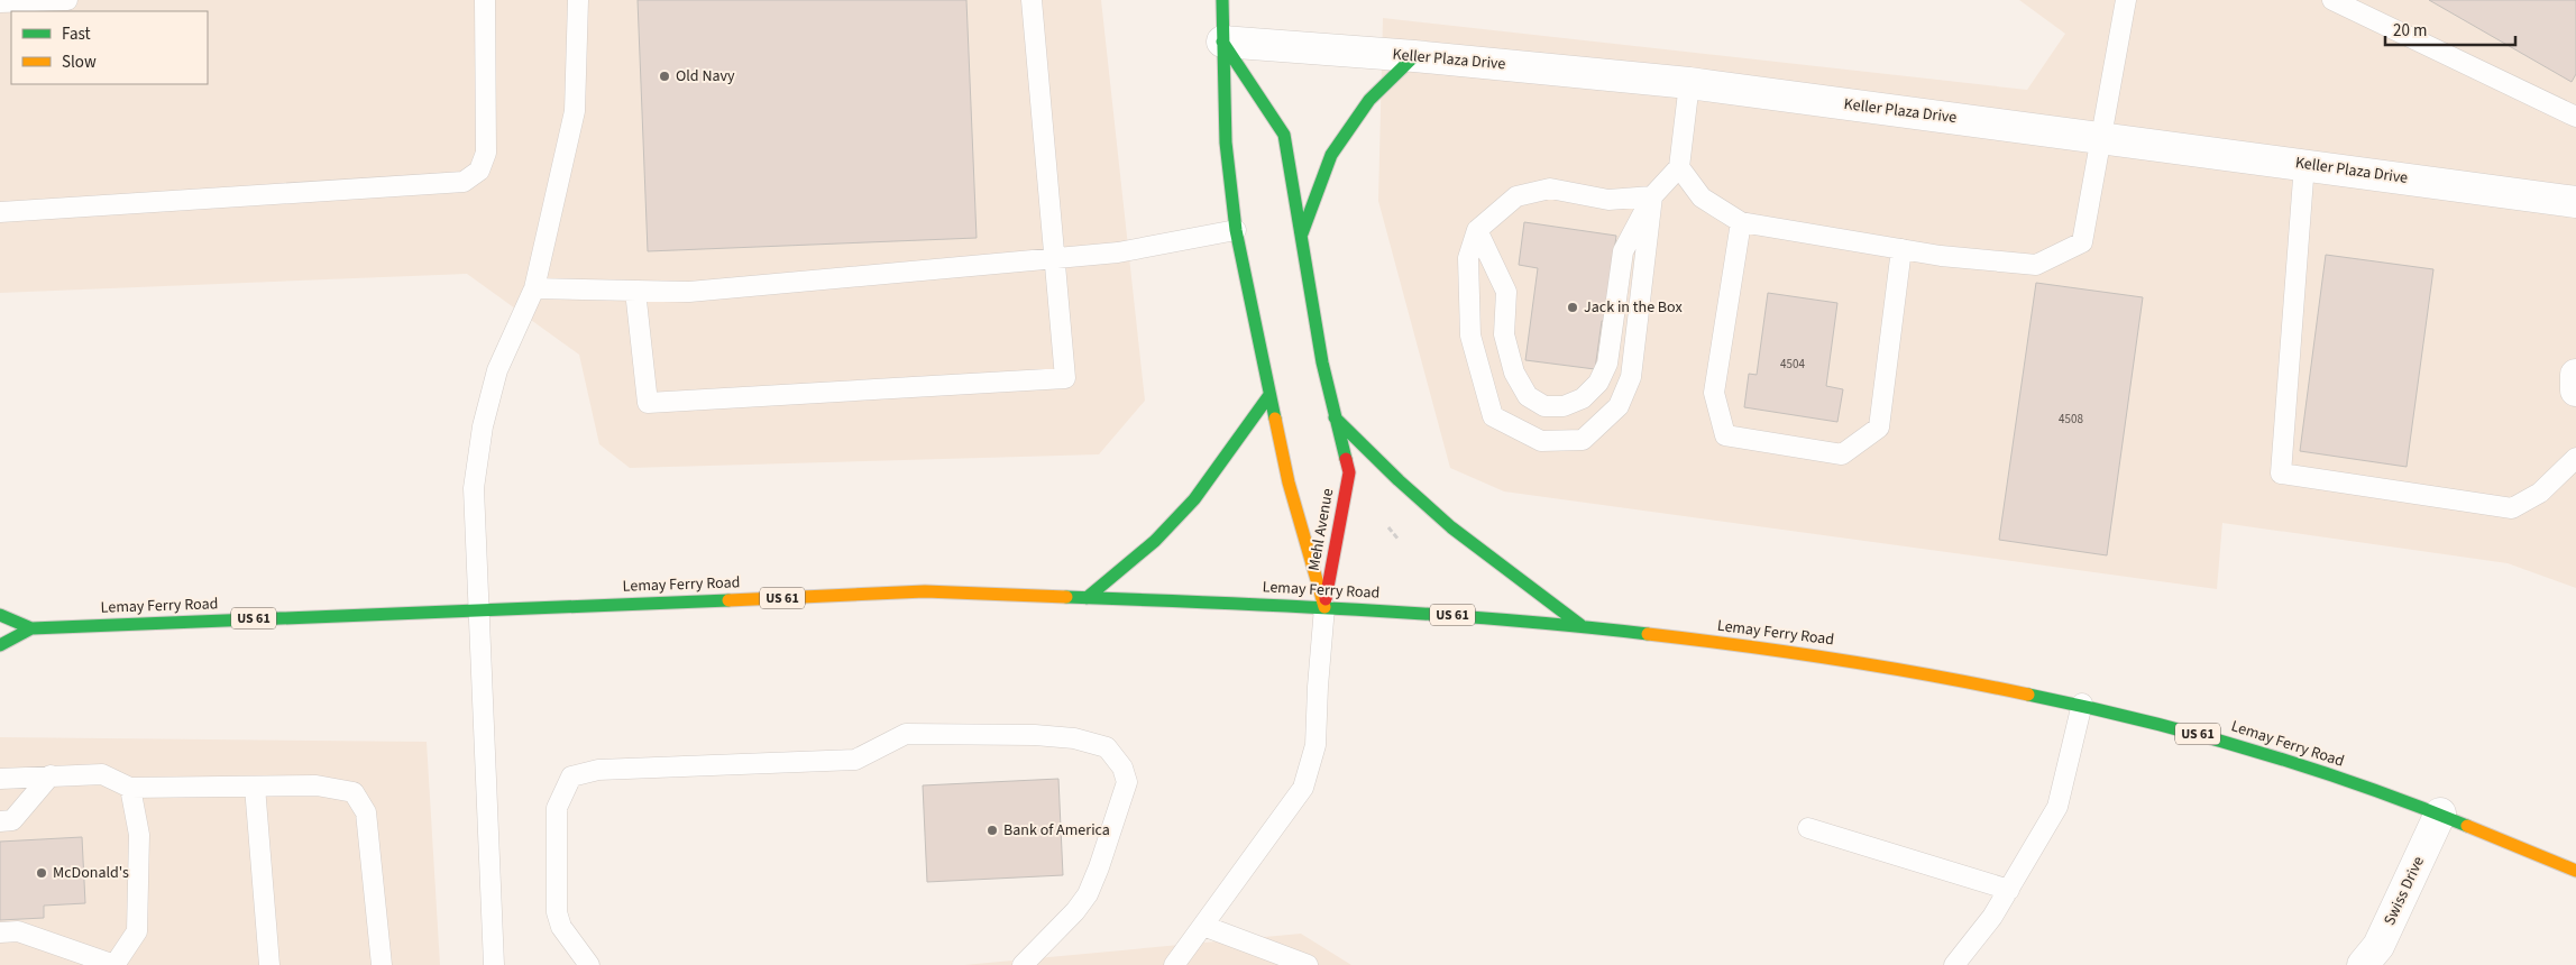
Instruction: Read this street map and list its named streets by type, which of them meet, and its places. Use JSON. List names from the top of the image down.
{
  "streets": {
    "main road": ["Mehl Avenue", "Lemay Ferry Road", "US 61"],
    "street": ["Keller Plaza Drive", "Swiss Drive"]
  },
  "crossings": [
    ["Keller Plaza Drive", "Mehl Avenue"],
    ["Mehl Avenue", "Lemay Ferry Road"],
    ["Lemay Ferry Road", "Swiss Drive"]
  ],
  "places": [
    "Old Navy",
    "Jack in the Box",
    "Bank of America",
    "McDonald's"
  ],
  "house_numbers": ["4504", "4508"],
  "legend": ["Fast", "Slow"],
  "scale_bar": "20 m"
}
